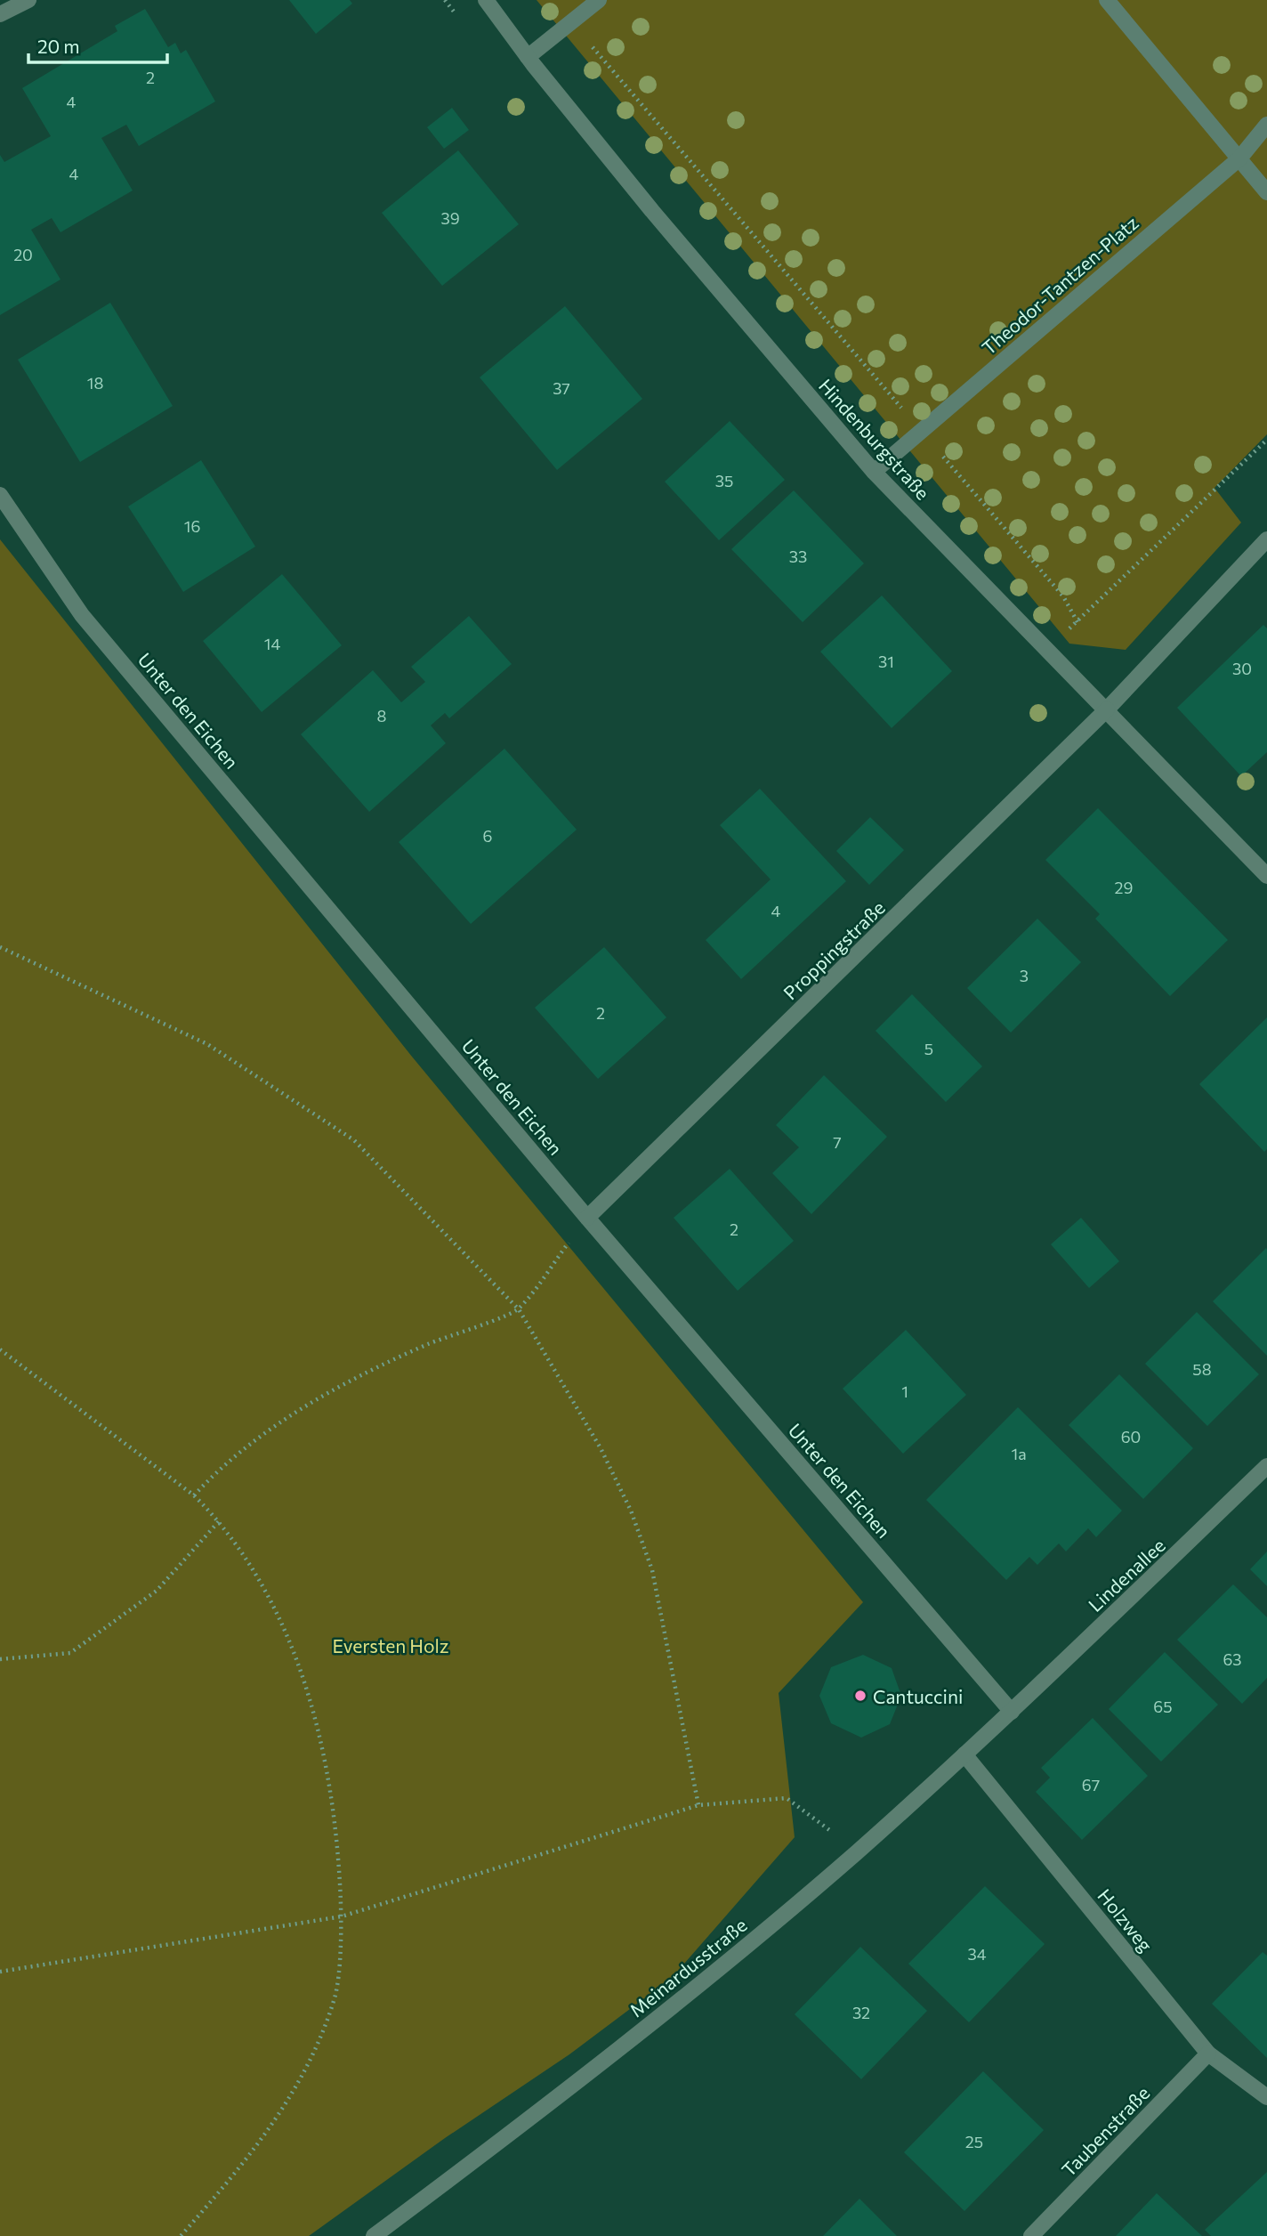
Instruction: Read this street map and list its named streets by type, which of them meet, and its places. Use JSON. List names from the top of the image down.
{
  "streets": {
    "street": [
      "Theodor-Tantzen-Platz",
      "Hindenburgstraße",
      "Unter den Eichen",
      "Proppingstraße",
      "Lindenallee",
      "Holzweg",
      "Meinardusstraße",
      "Taubenstraße"
    ]
  },
  "crossings": [
    ["Theodor-Tantzen-Platz", "Hindenburgstraße"],
    ["Hindenburgstraße", "Proppingstraße"],
    ["Unter den Eichen", "Proppingstraße"],
    ["Unter den Eichen", "Lindenallee"],
    ["Unter den Eichen", "Meinardusstraße"],
    ["Lindenallee", "Meinardusstraße"],
    ["Holzweg", "Meinardusstraße"],
    ["Holzweg", "Taubenstraße"]
  ],
  "parks": ["Eversten Holz"],
  "places": ["Cantuccini"],
  "house_numbers": [
    "2",
    "4",
    "4",
    "39",
    "20",
    "18",
    "37",
    "35",
    "16",
    "33",
    "14",
    "31",
    "30",
    "8",
    "6",
    "29",
    "4",
    "3",
    "2",
    "5",
    "7",
    "2",
    "58",
    "1",
    "60",
    "1a",
    "63",
    "65",
    "67",
    "34",
    "32",
    "25"
  ],
  "scale_bar": "20 m"
}
